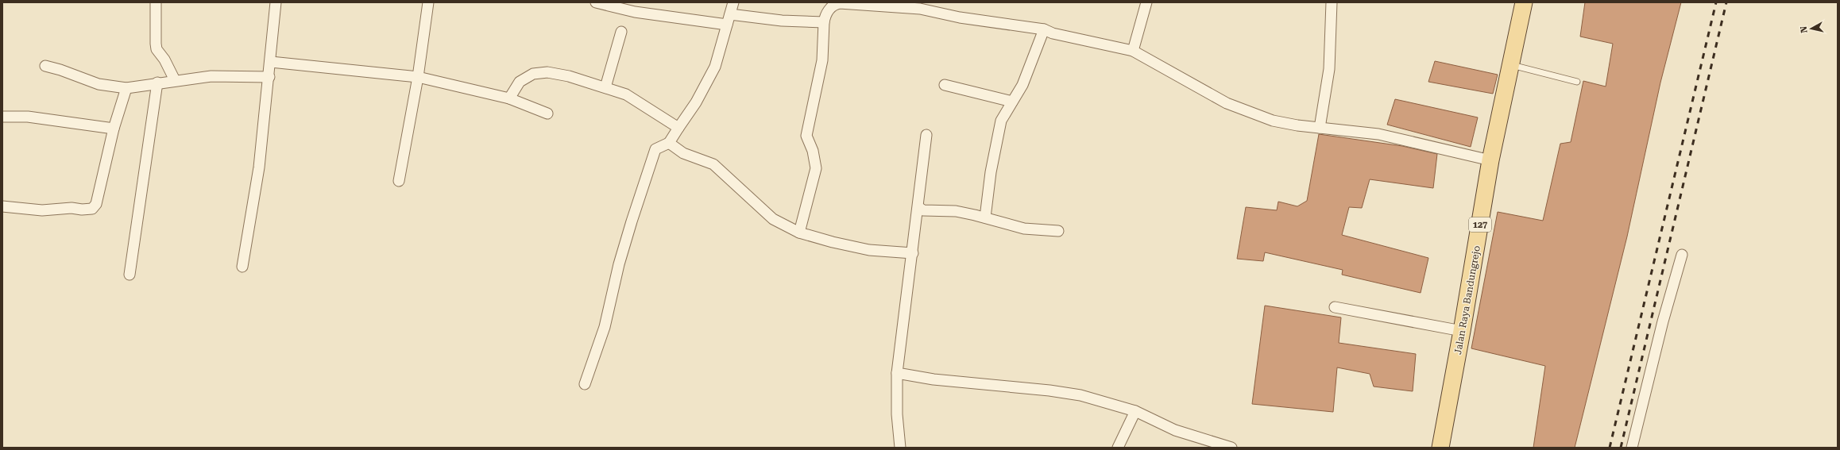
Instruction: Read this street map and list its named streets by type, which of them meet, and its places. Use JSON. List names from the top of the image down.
{
  "streets": {
    "main road": ["127", "Jalan Raya Bandungrejo"]
  },
  "north": "left"
}
